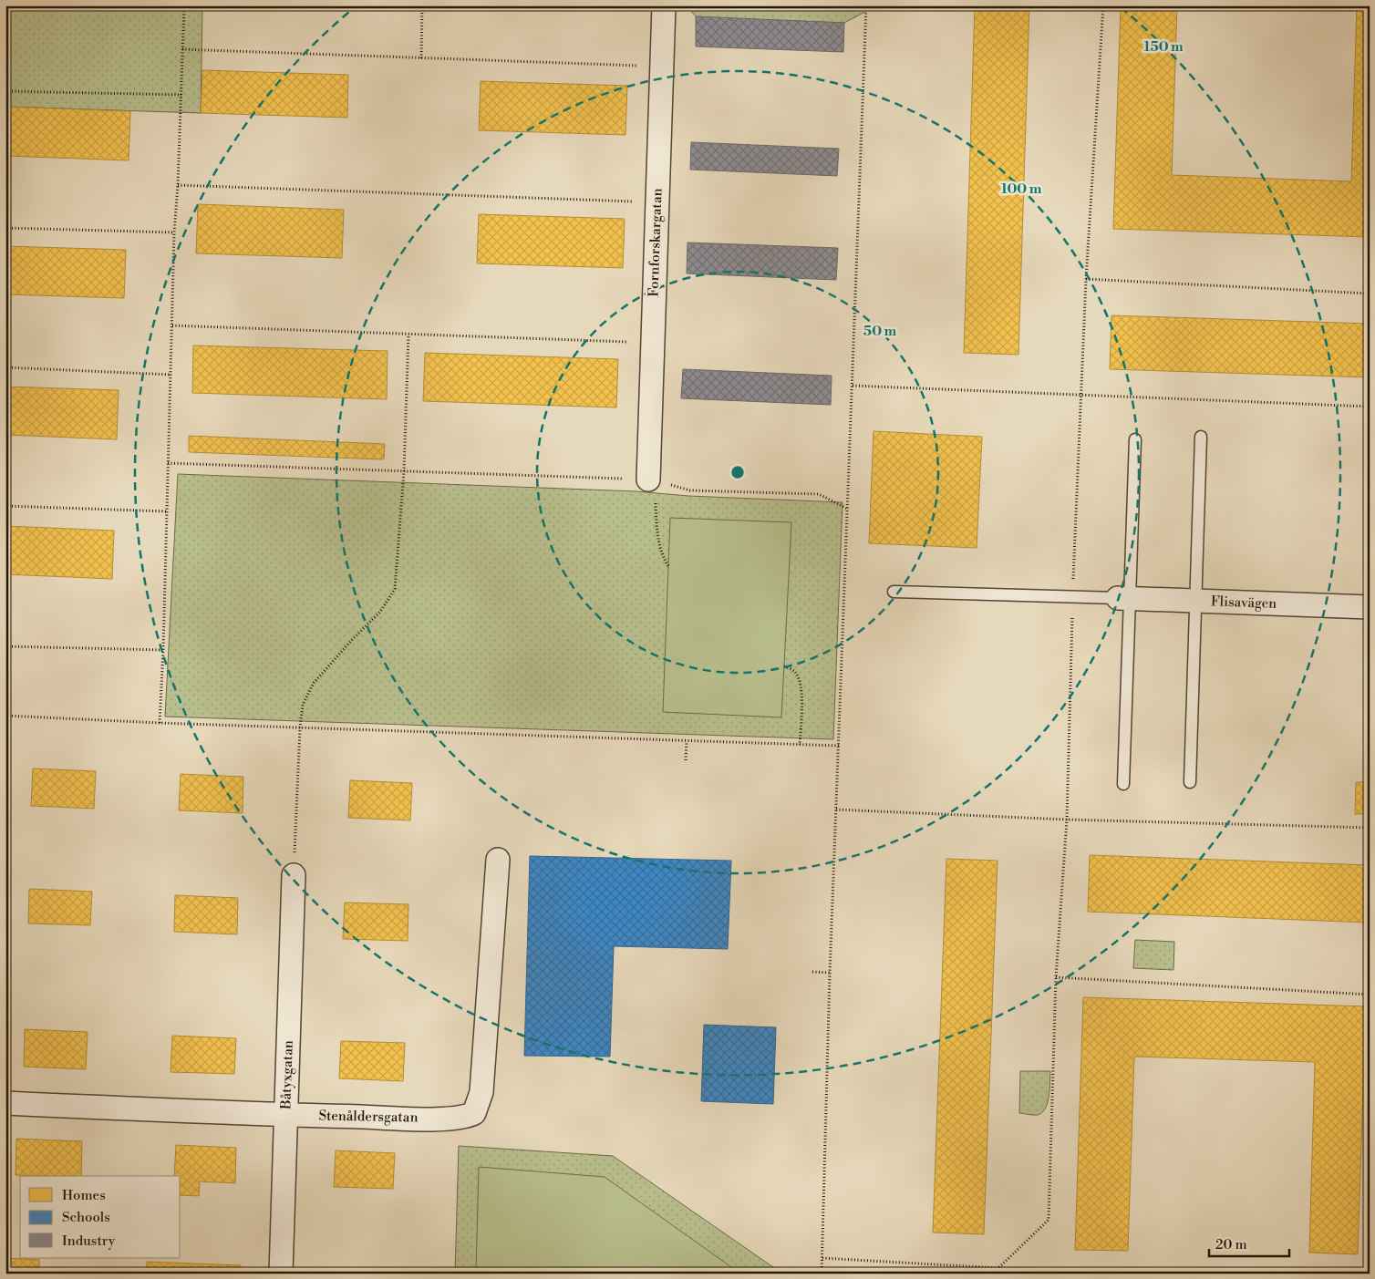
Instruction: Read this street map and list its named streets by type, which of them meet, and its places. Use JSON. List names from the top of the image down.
{
  "streets": {
    "street": [
      "Fornforskargatan",
      "Flisavägen",
      "Båtyxgatan",
      "Stenåldersgatan"
    ]
  },
  "crossings": [
    ["Båtyxgatan", "Stenåldersgatan"]
  ],
  "legend": ["Homes", "Schools", "Industry"],
  "scale_bar": "20 m",
  "rings": ["150 m", "100 m", "50 m"]
}
